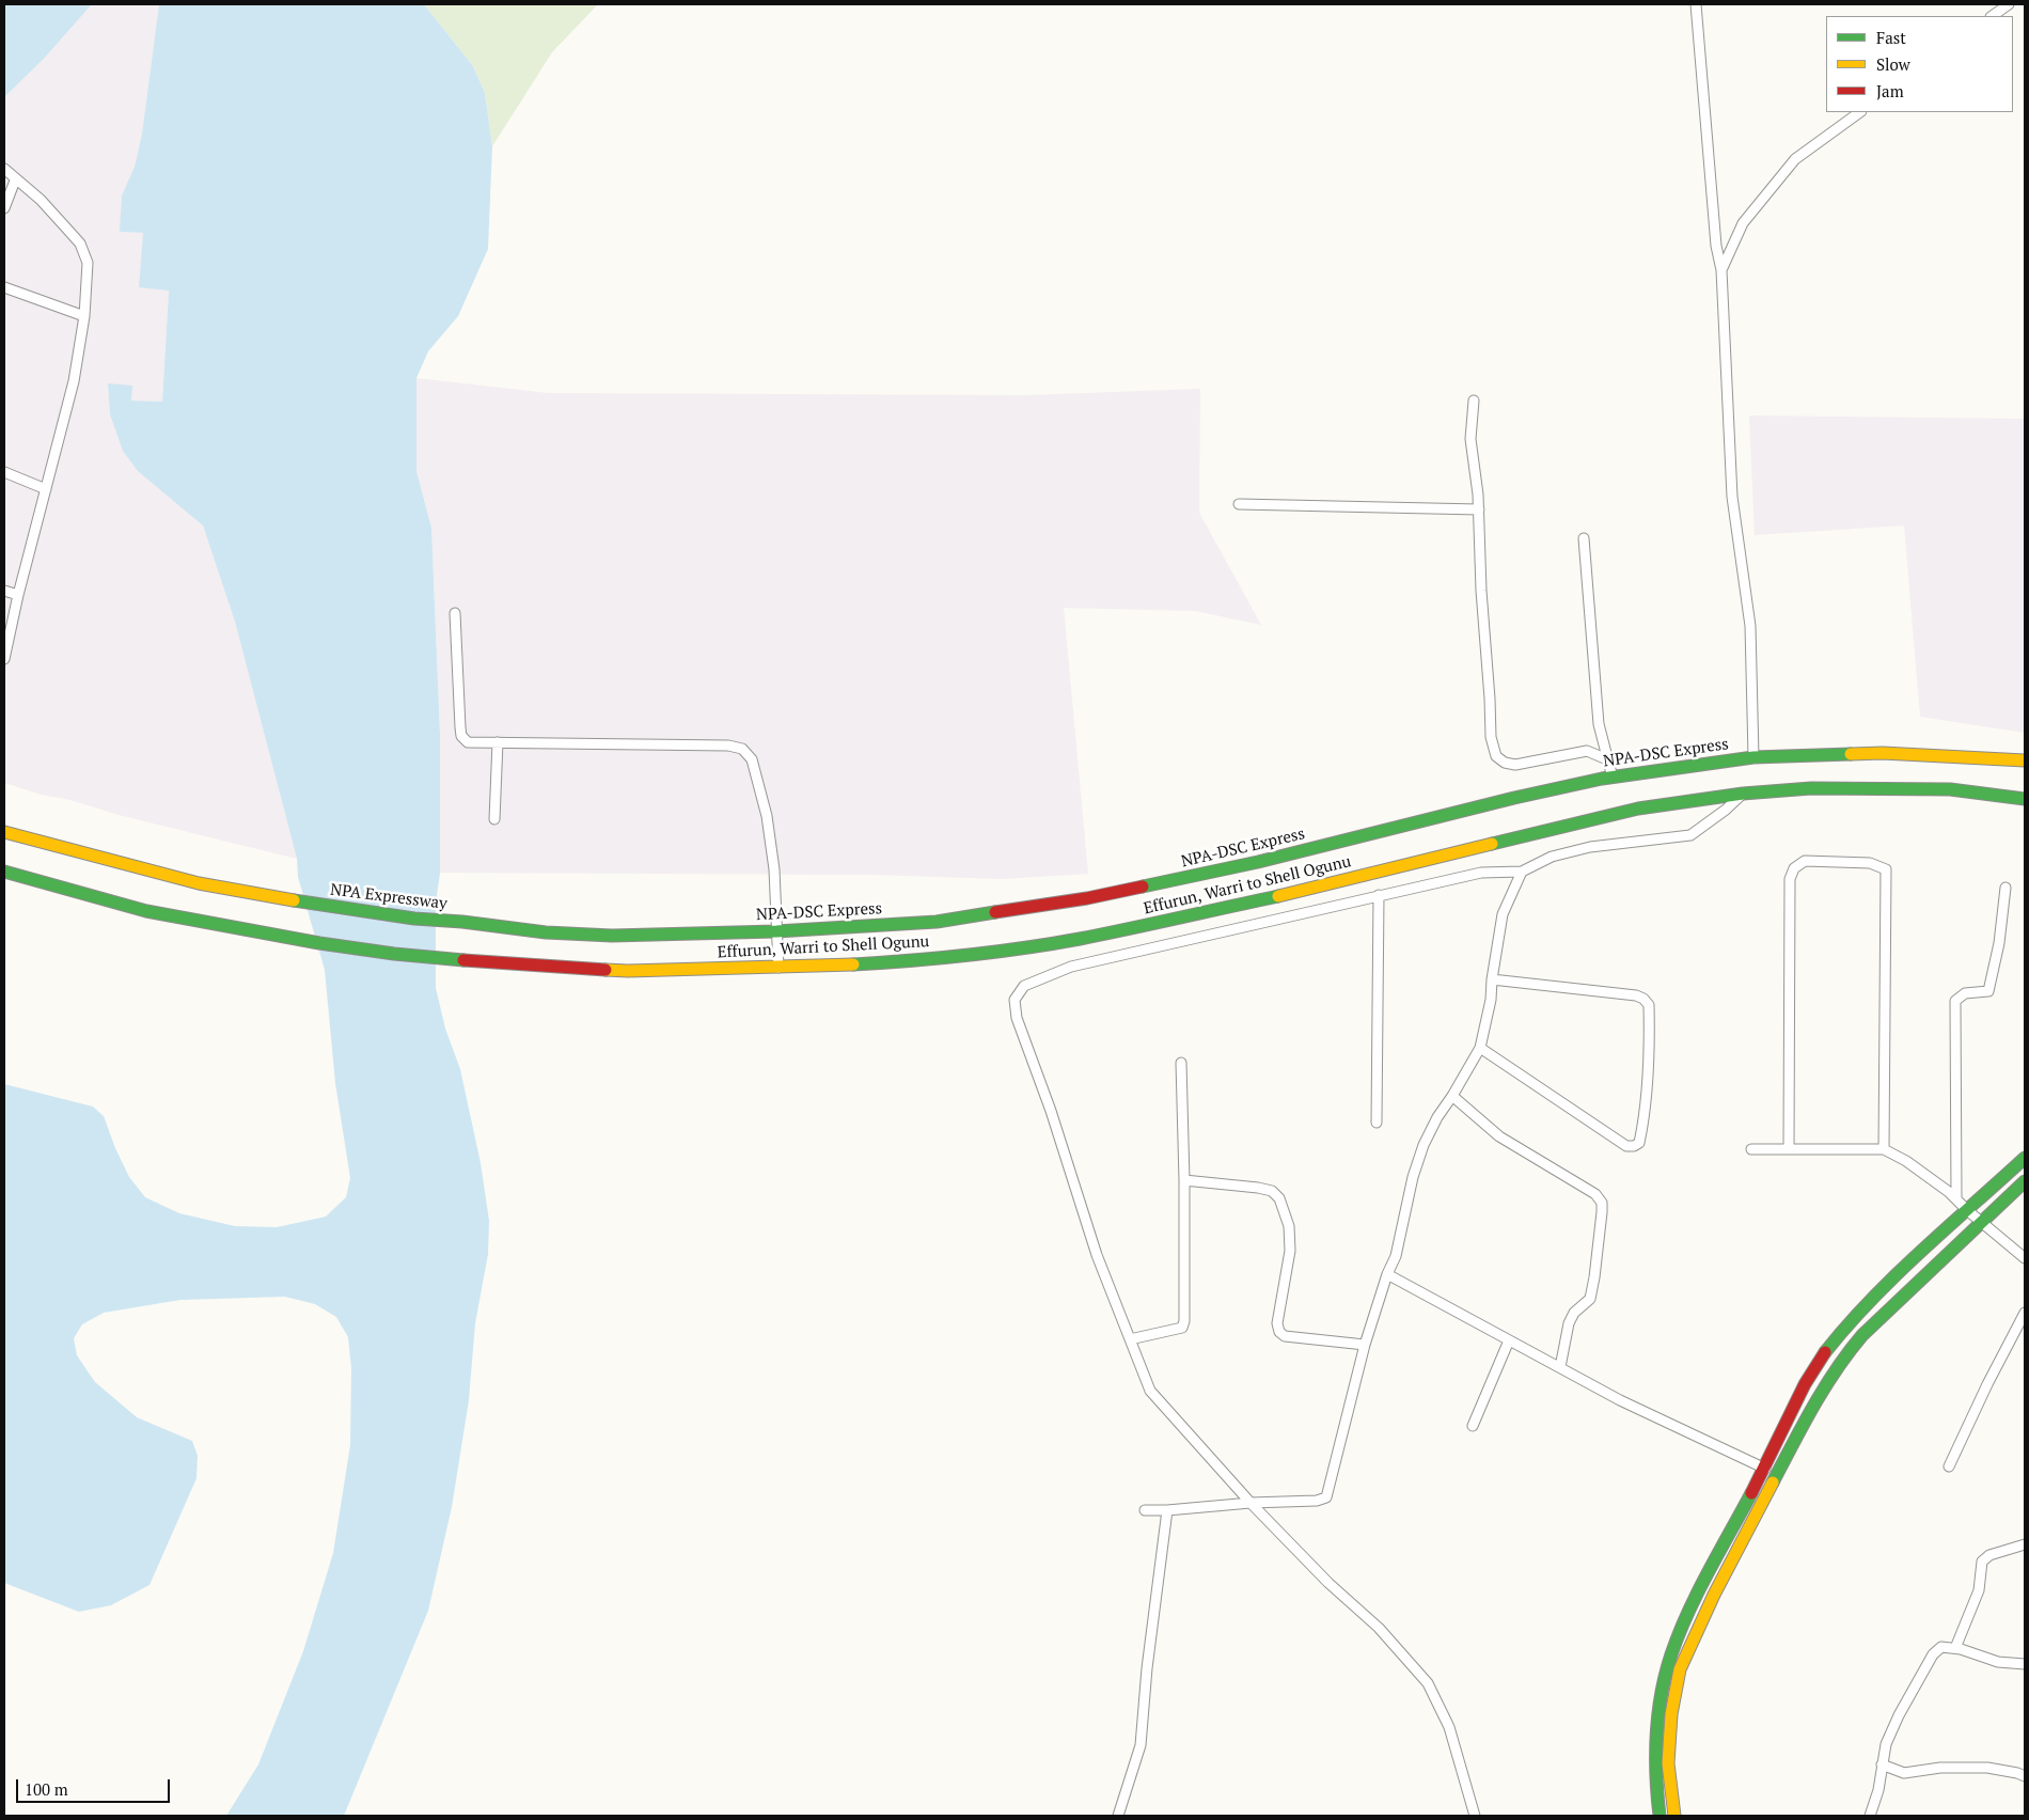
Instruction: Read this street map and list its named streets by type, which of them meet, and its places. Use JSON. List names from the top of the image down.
{
  "streets": {
    "main road": ["NPA-DSC Express", "Effurun, Warri to Shell Ogunu", "NPA Expressway"]
  },
  "crossings": [
    ["NPA-DSC Express", "NPA Expressway"]
  ],
  "legend": ["Fast", "Slow", "Jam"],
  "scale_bar": "100 m"
}
